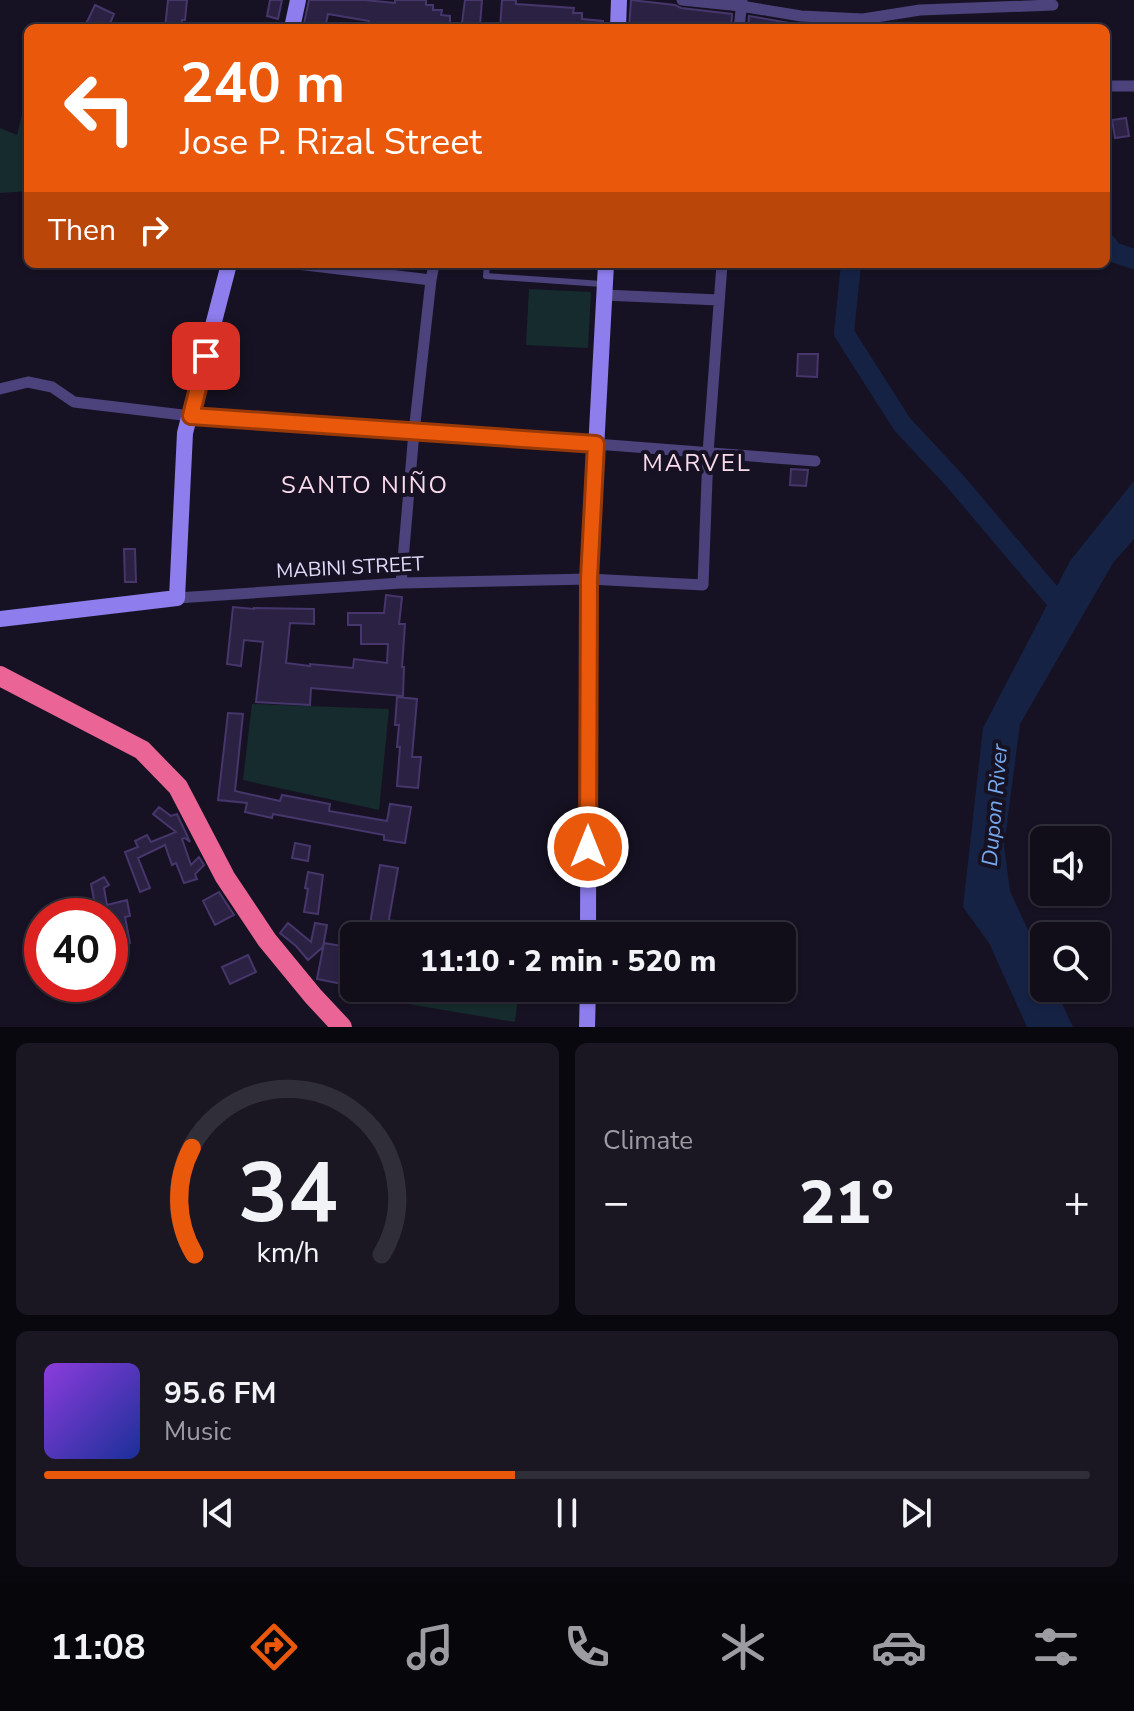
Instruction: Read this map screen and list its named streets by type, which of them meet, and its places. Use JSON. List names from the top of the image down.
{
  "streets": {
    "street": ["MABINI STREET"]
  },
  "districts": ["MARVEL", "SANTO NIÑO"],
  "water": ["Dupon River"],
  "page": {
    "turn": ["240 m", "Jose P. Rizal Street"],
    "then": "Then",
    "limit": "40",
    "trip": "11:10 · 2 min · 520 m",
    "tile": "Climate",
    "heat": ["−", "21°", "+"],
    "song": ["95.6 FM", "Music"],
    "tabs": "11:08",
    "gauge": ["34", "km/h"]
  }
}
